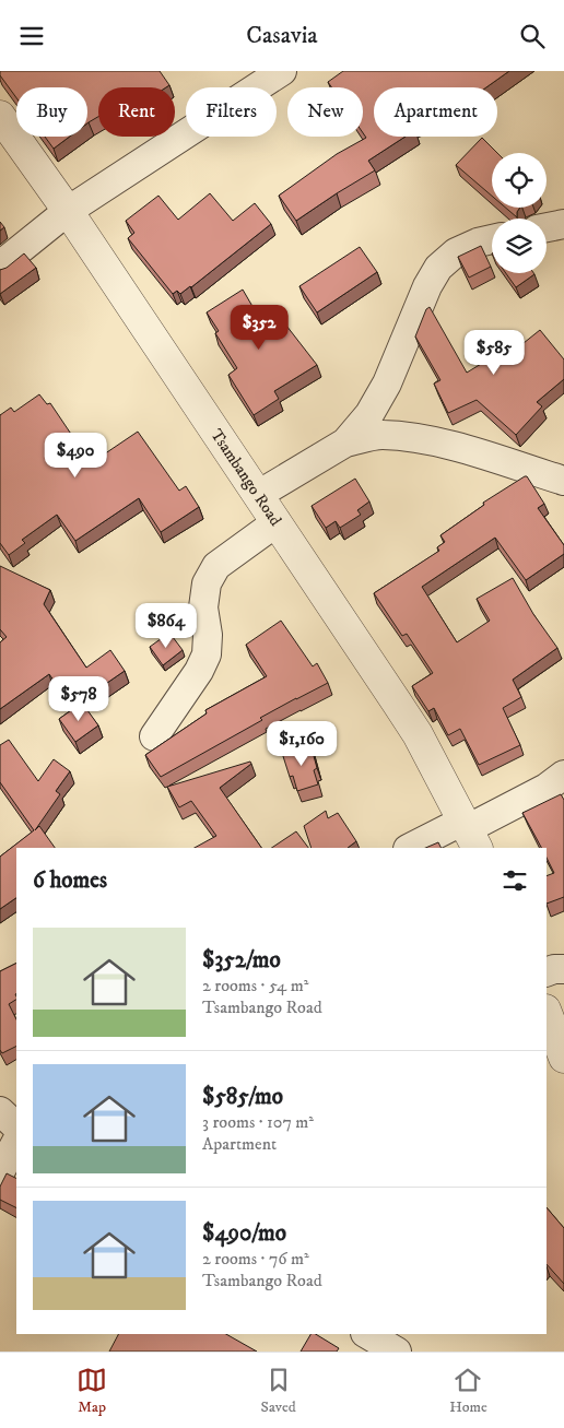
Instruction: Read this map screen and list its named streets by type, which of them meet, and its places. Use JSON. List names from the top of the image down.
{
  "streets": {
    "street": ["Tsambango Road"]
  },
  "page": {
    "header": "Casavia",
    "chip": [
      "Buy",
      "Rent",
      "Filters",
      "New",
      "Apartment"
    ],
    "price": [
      "$352",
      "$585",
      "$490",
      "$864",
      "$578",
      "$1,160"
    ],
    "heading": "6 homes",
    "list": [
      {
        "name": "$352/mo",
        "note": "2 rooms · 54 m² · Tsambango Road"
      },
      {
        "name": "$585/mo",
        "note": "3 rooms · 107 m² · Apartment"
      },
      {
        "name": "$490/mo",
        "note": "2 rooms · 76 m² · Tsambango Road"
      }
    ],
    "tabs": ["Map", "Saved", "Home"]
  }
}
